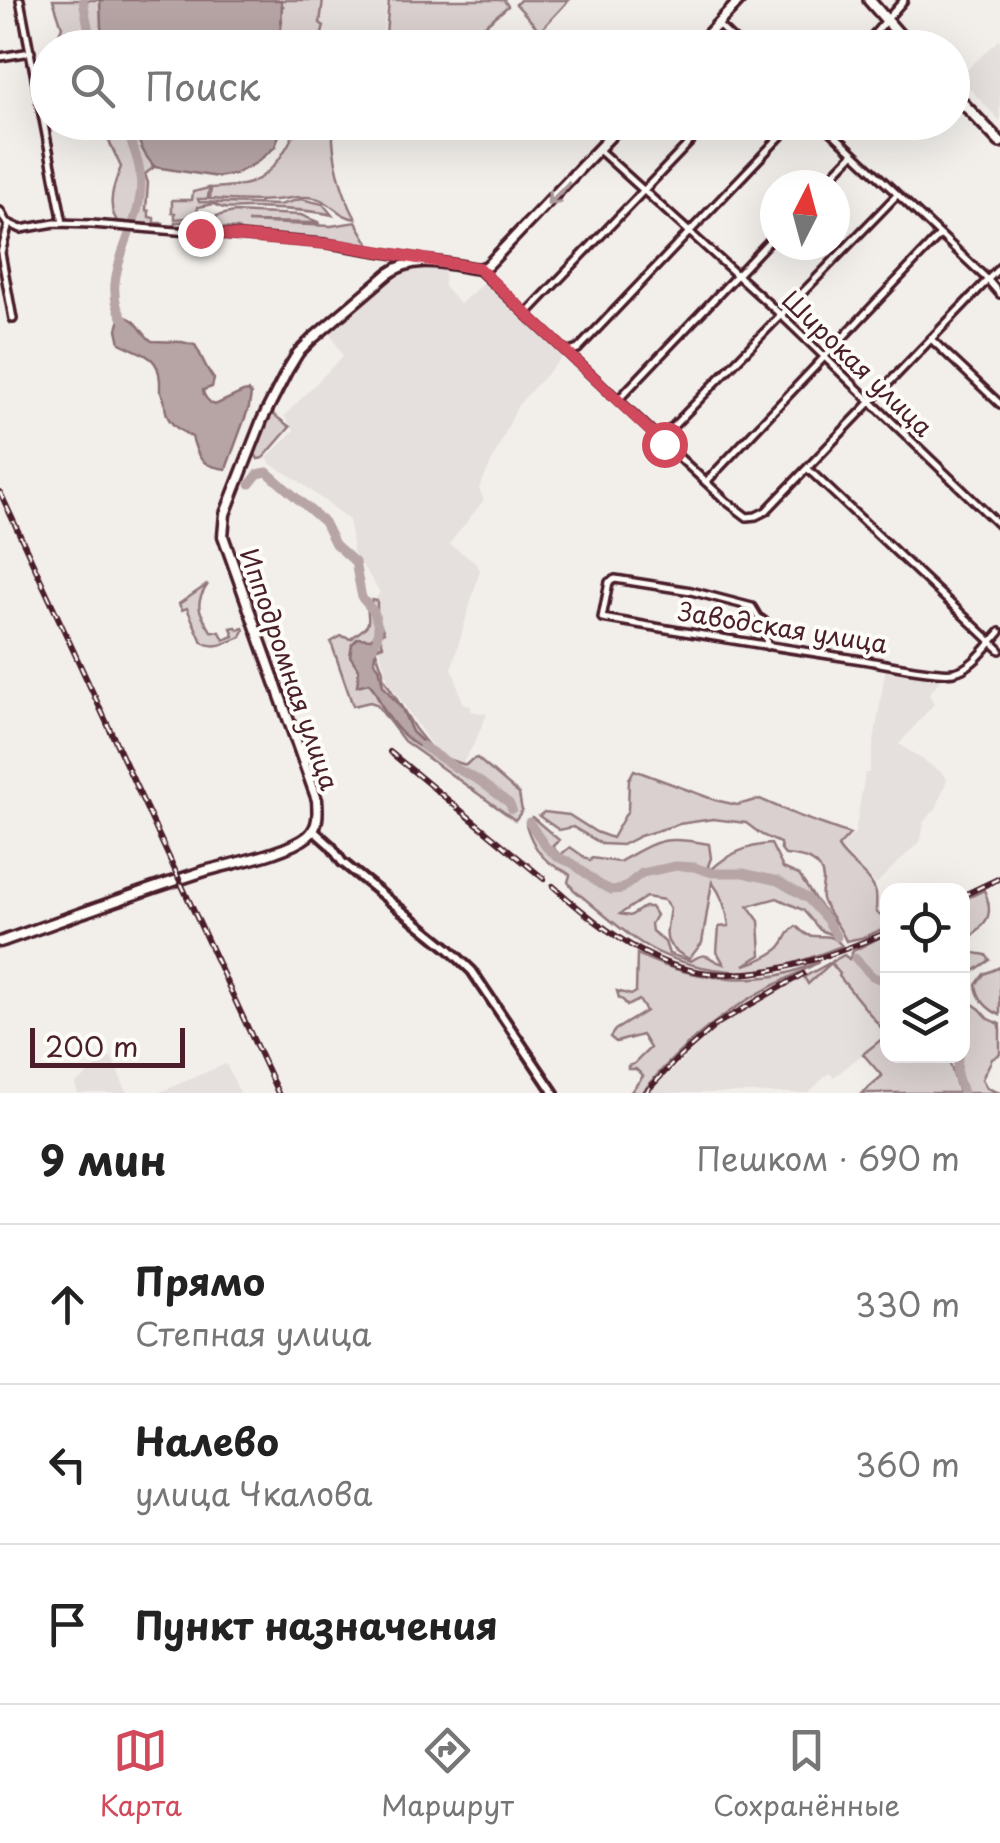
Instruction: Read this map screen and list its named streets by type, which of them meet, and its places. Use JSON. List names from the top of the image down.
{
  "streets": {
    "main road": ["Ипподромная улица"],
    "street": ["Широкая улица", "Заводская улица"]
  },
  "scale_bar": "200 m",
  "north": "top",
  "page": {
    "search": "Поиск",
    "scale": "200 m",
    "heading": ["9 мин", "Пешком · 690 m"],
    "list": [
      ["Прямо", "Степная улица", "330 m"],
      ["Налево", "улица Чкалова", "360 m"],
      "Пункт назначения"
    ],
    "nav": ["Карта", "Маршрут", "Сохранённые"]
  }
}
